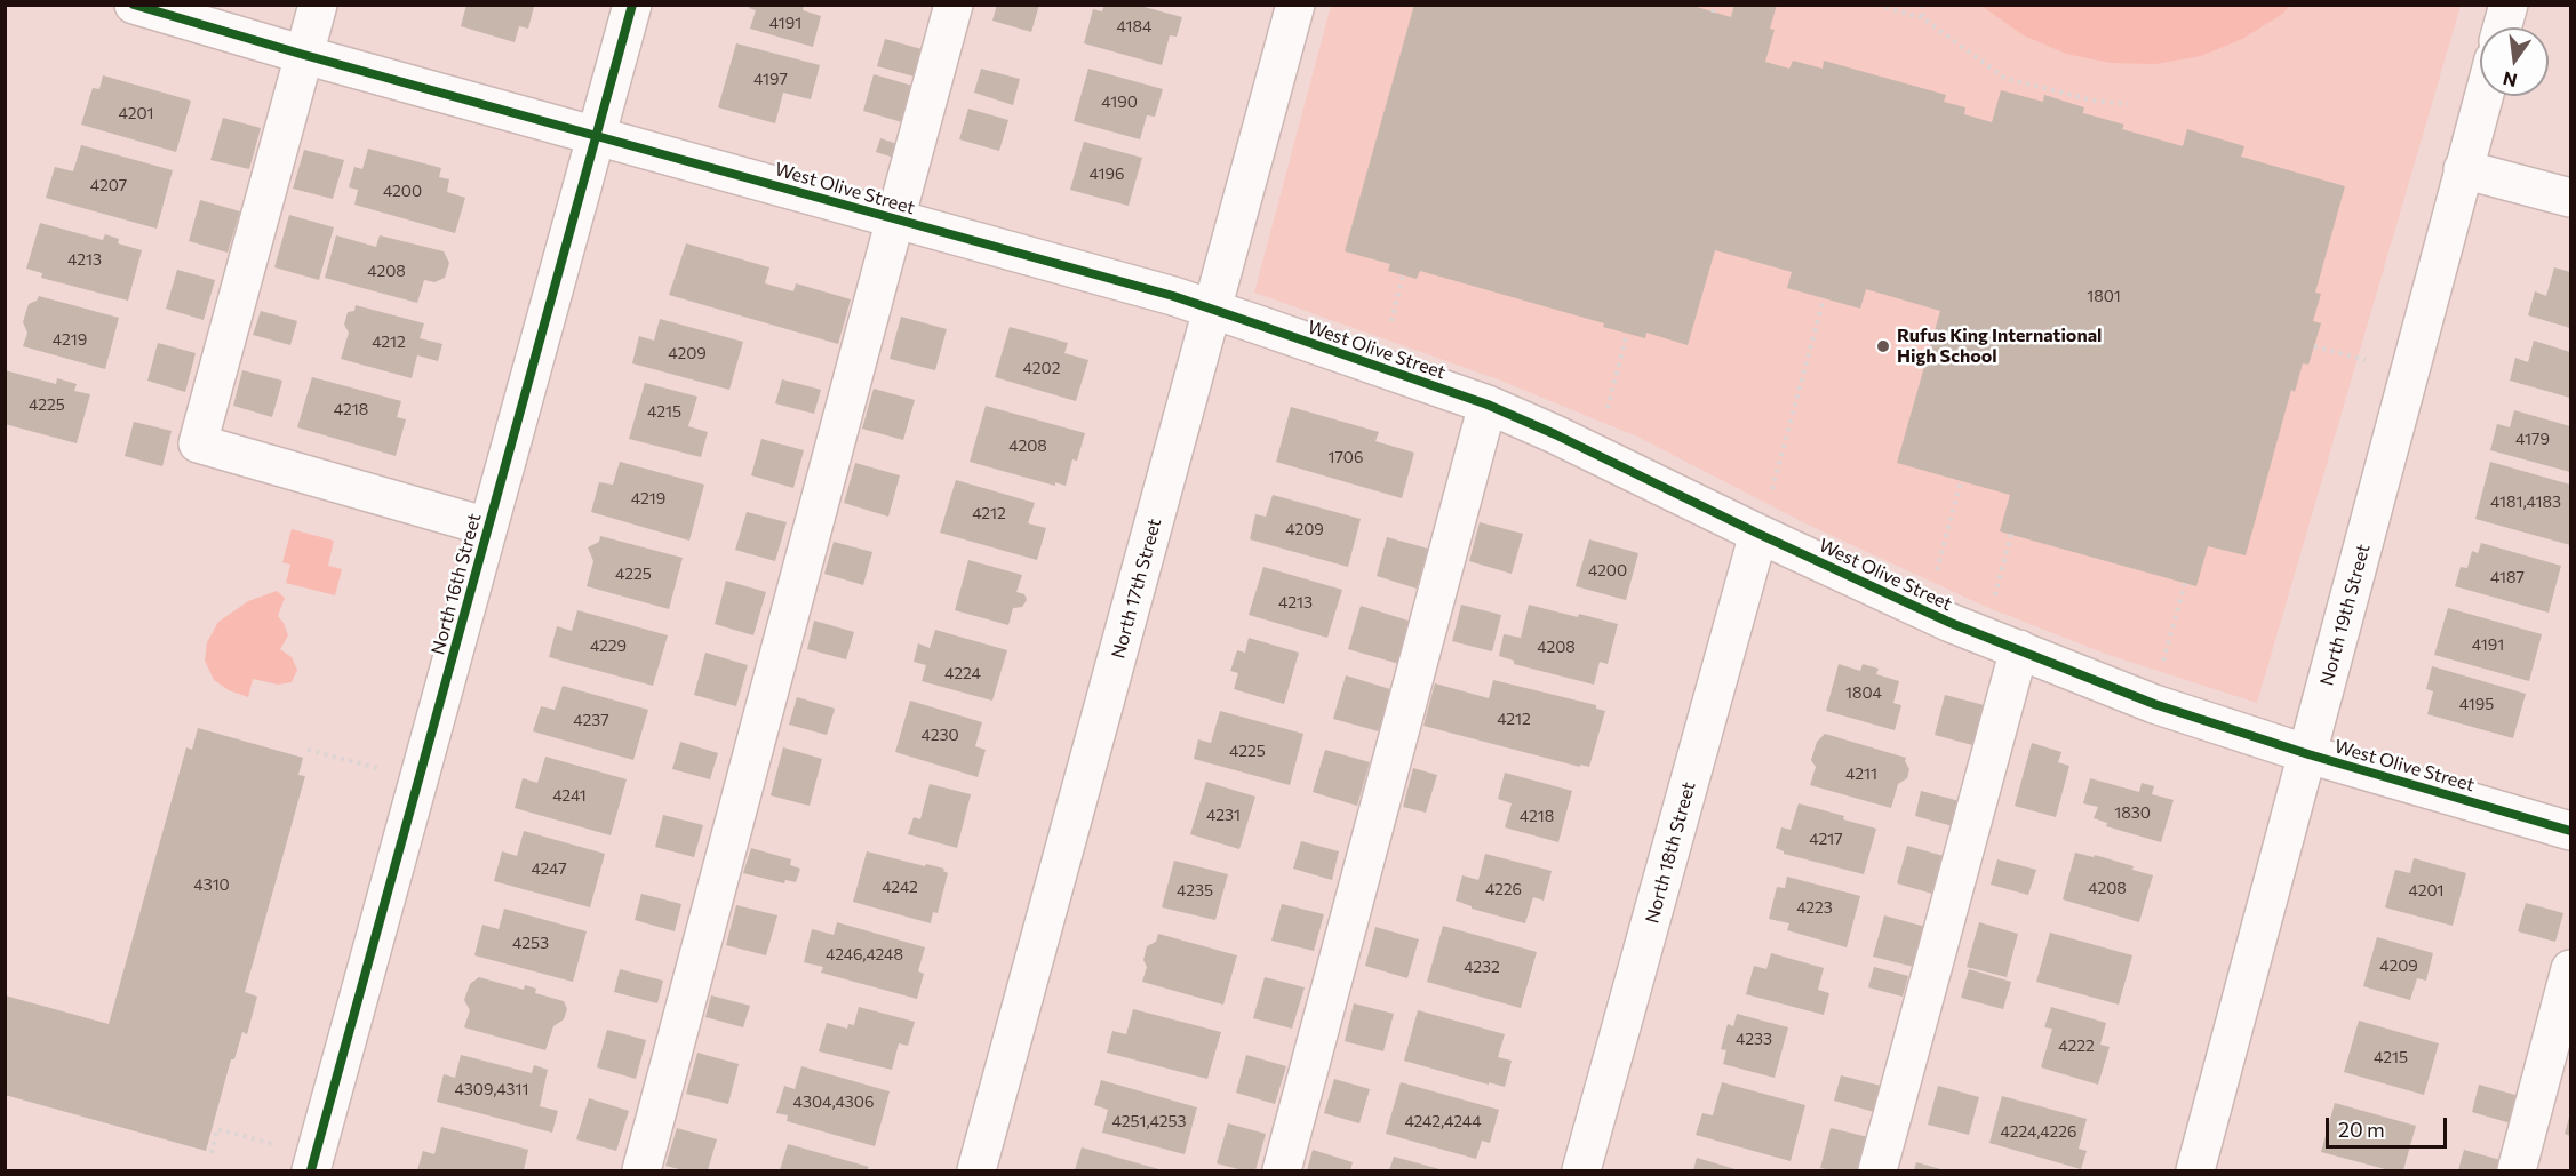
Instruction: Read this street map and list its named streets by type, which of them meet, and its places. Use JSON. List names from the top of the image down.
{
  "streets": {
    "street": [
      "West Olive Street",
      "North 16th Street",
      "North 17th Street",
      "North 19th Street",
      "North 18th Street"
    ]
  },
  "crossings": [
    ["West Olive Street", "North 16th Street"],
    ["West Olive Street", "North 17th Street"],
    ["West Olive Street", "North 19th Street"],
    ["West Olive Street", "North 18th Street"]
  ],
  "places": ["Rufus King International High School"],
  "house_numbers": [
    "4191",
    "4184",
    "4197",
    "4190",
    "4201",
    "4196",
    "4207",
    "4200",
    "4213",
    "4208",
    "1801",
    "4219",
    "4212",
    "4209",
    "4202",
    "4225",
    "4218",
    "4215",
    "4179",
    "4208",
    "1706",
    "4219",
    "4181,4183",
    "4212",
    "4209",
    "4200",
    "4225",
    "4187",
    "4213",
    "4191",
    "4229",
    "4208",
    "4224",
    "1804",
    "4195",
    "4212",
    "4237",
    "4230",
    "4225",
    "4211",
    "4241",
    "1830",
    "4231",
    "4218",
    "4217",
    "4247",
    "4310",
    "4242",
    "4208",
    "4226",
    "4235",
    "4201",
    "4223",
    "4253",
    "4246,4248",
    "4209",
    "4232",
    "4233",
    "4222",
    "4215",
    "4309,4311",
    "4304,4306",
    "4251,4253",
    "4242,4244",
    "4224,4226"
  ],
  "scale_bar": "20 m",
  "north": "bottom"
}
